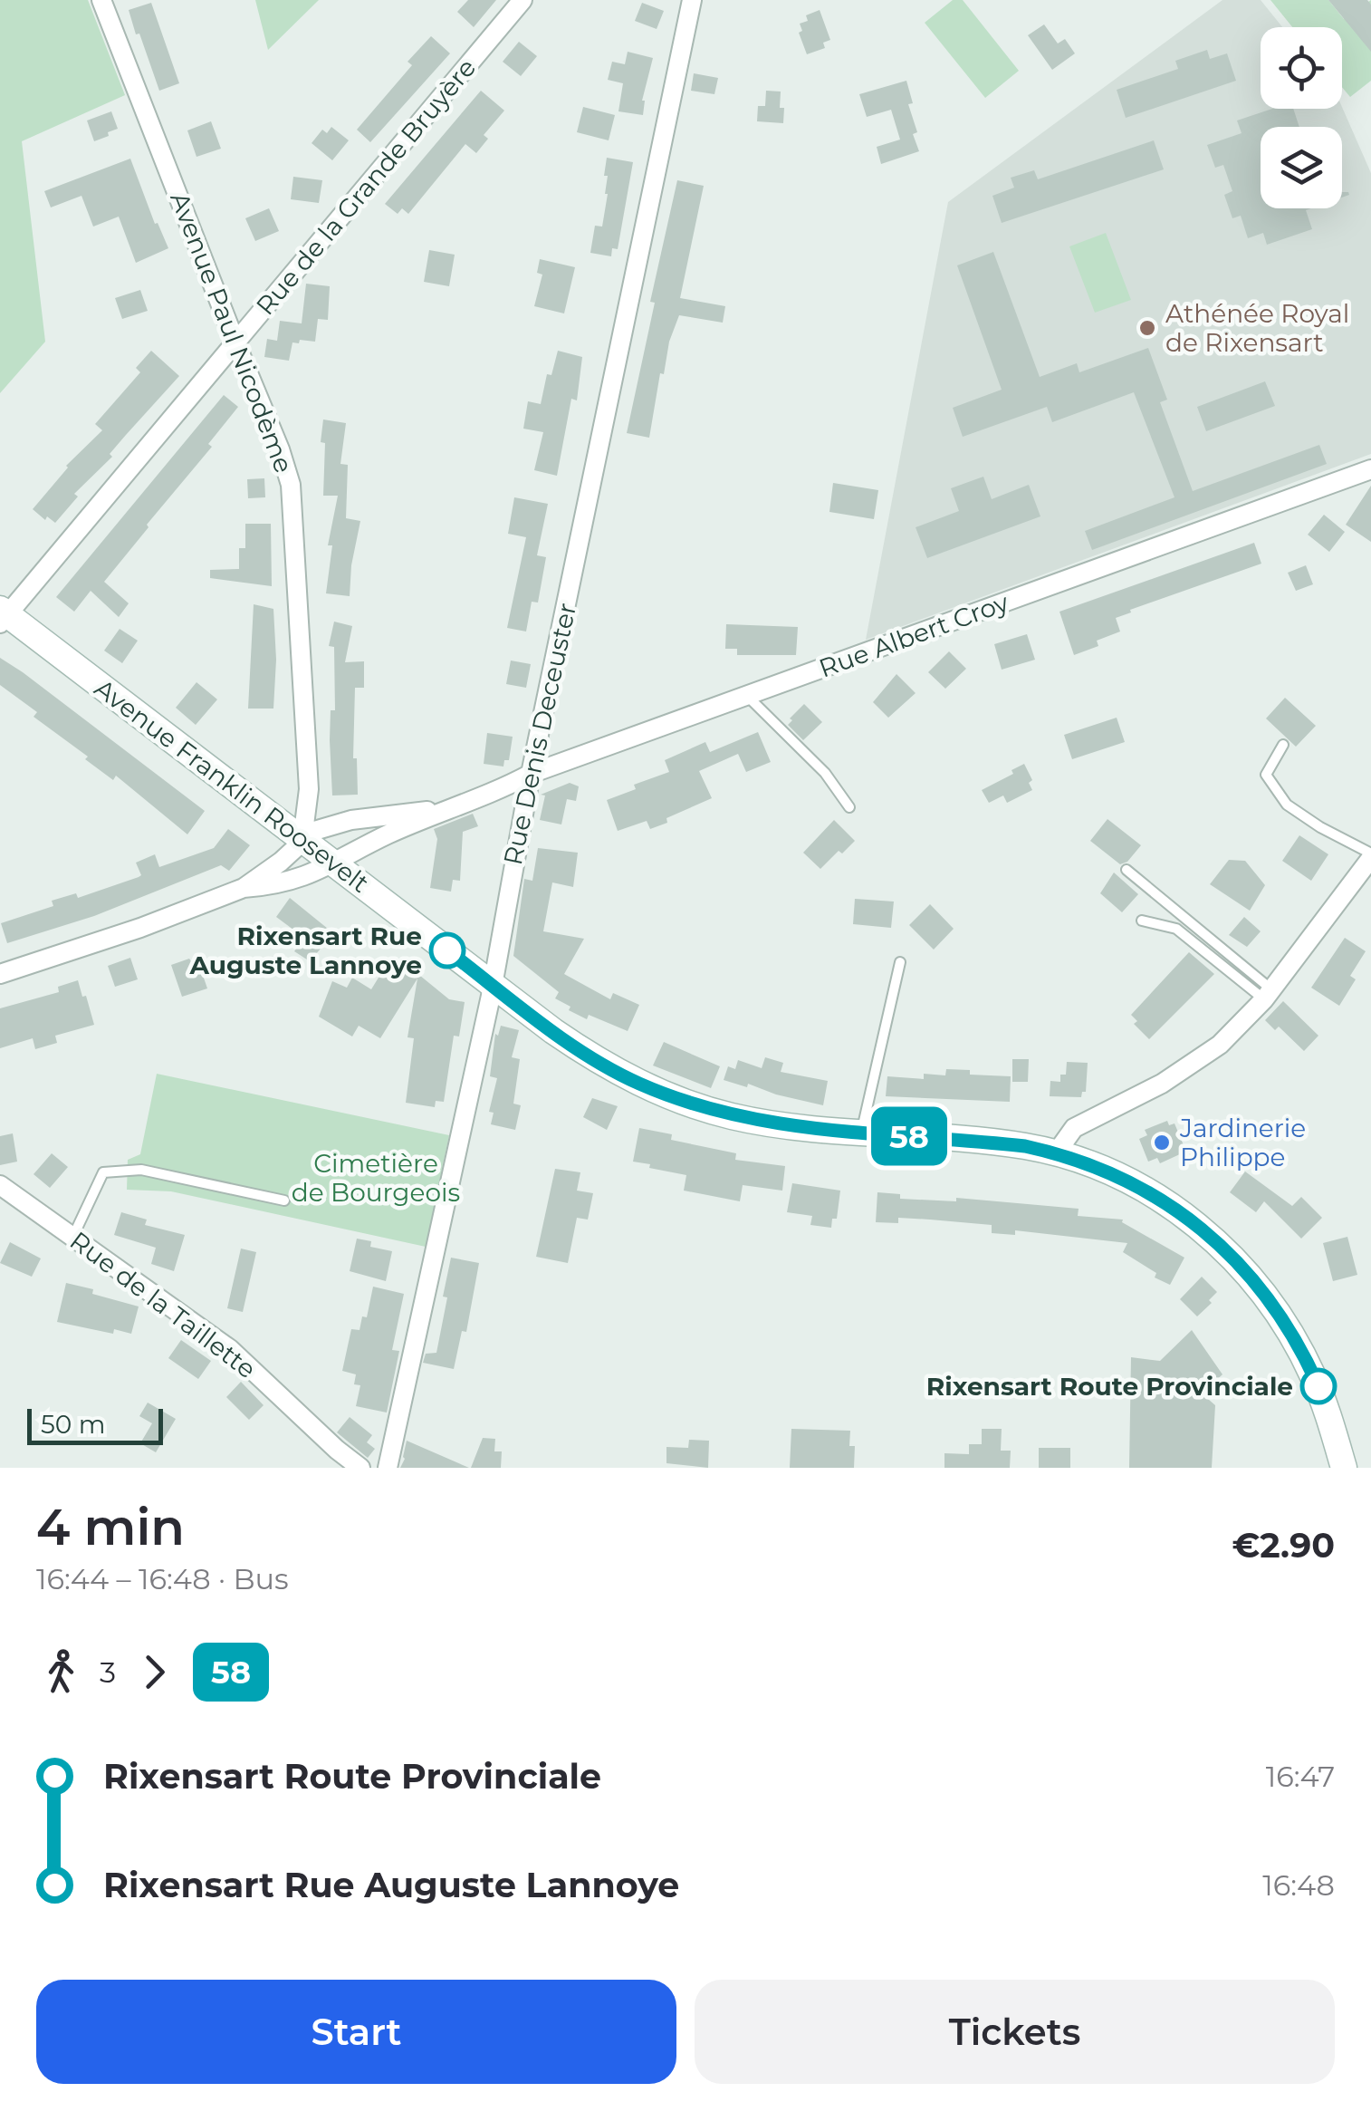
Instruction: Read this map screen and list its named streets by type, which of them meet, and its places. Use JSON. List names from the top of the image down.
{
  "streets": {
    "main road": ["Avenue Franklin Roosevelt"],
    "street": [
      "Rue de la Grande Bruyère",
      "Avenue Paul Nicodème",
      "Rue Albert Croy",
      "Rue Denis Deceuster",
      "Rue de la Taillette"
    ]
  },
  "crossings": [
    ["Rue de la Grande Bruyère", "Avenue Paul Nicodème"],
    ["Rue de la Grande Bruyère", "Avenue Franklin Roosevelt"],
    ["Avenue Paul Nicodème", "Rue Albert Croy"],
    ["Avenue Paul Nicodème", "Avenue Franklin Roosevelt"],
    ["Rue Albert Croy", "Rue Denis Deceuster"],
    ["Rue Albert Croy", "Avenue Franklin Roosevelt"],
    ["Rue Denis Deceuster", "Avenue Franklin Roosevelt"]
  ],
  "parks": ["Cimetière de Bourgeois"],
  "places": [
    "Athénée Royal de Rixensart",
    "Rixensart Rue Auguste Lannoye",
    "Jardinerie Philippe",
    "Rixensart Route Provinciale"
  ],
  "lines": ["bus line 58"],
  "scale_bar": "50 m",
  "page": {
    "on_map": "58",
    "scale": "50 m",
    "heading": ["4 min", "16:44 – 16:48 · Bus", "€2.90"],
    "legs": ["3", "58"],
    "list": [
      {
        "name": "Rixensart Route Provinciale",
        "value": "16:47"
      },
      {
        "name": "Rixensart Rue Auguste Lannoye",
        "value": "16:48"
      }
    ],
    "buttons": ["Start", "Tickets"]
  }
}
